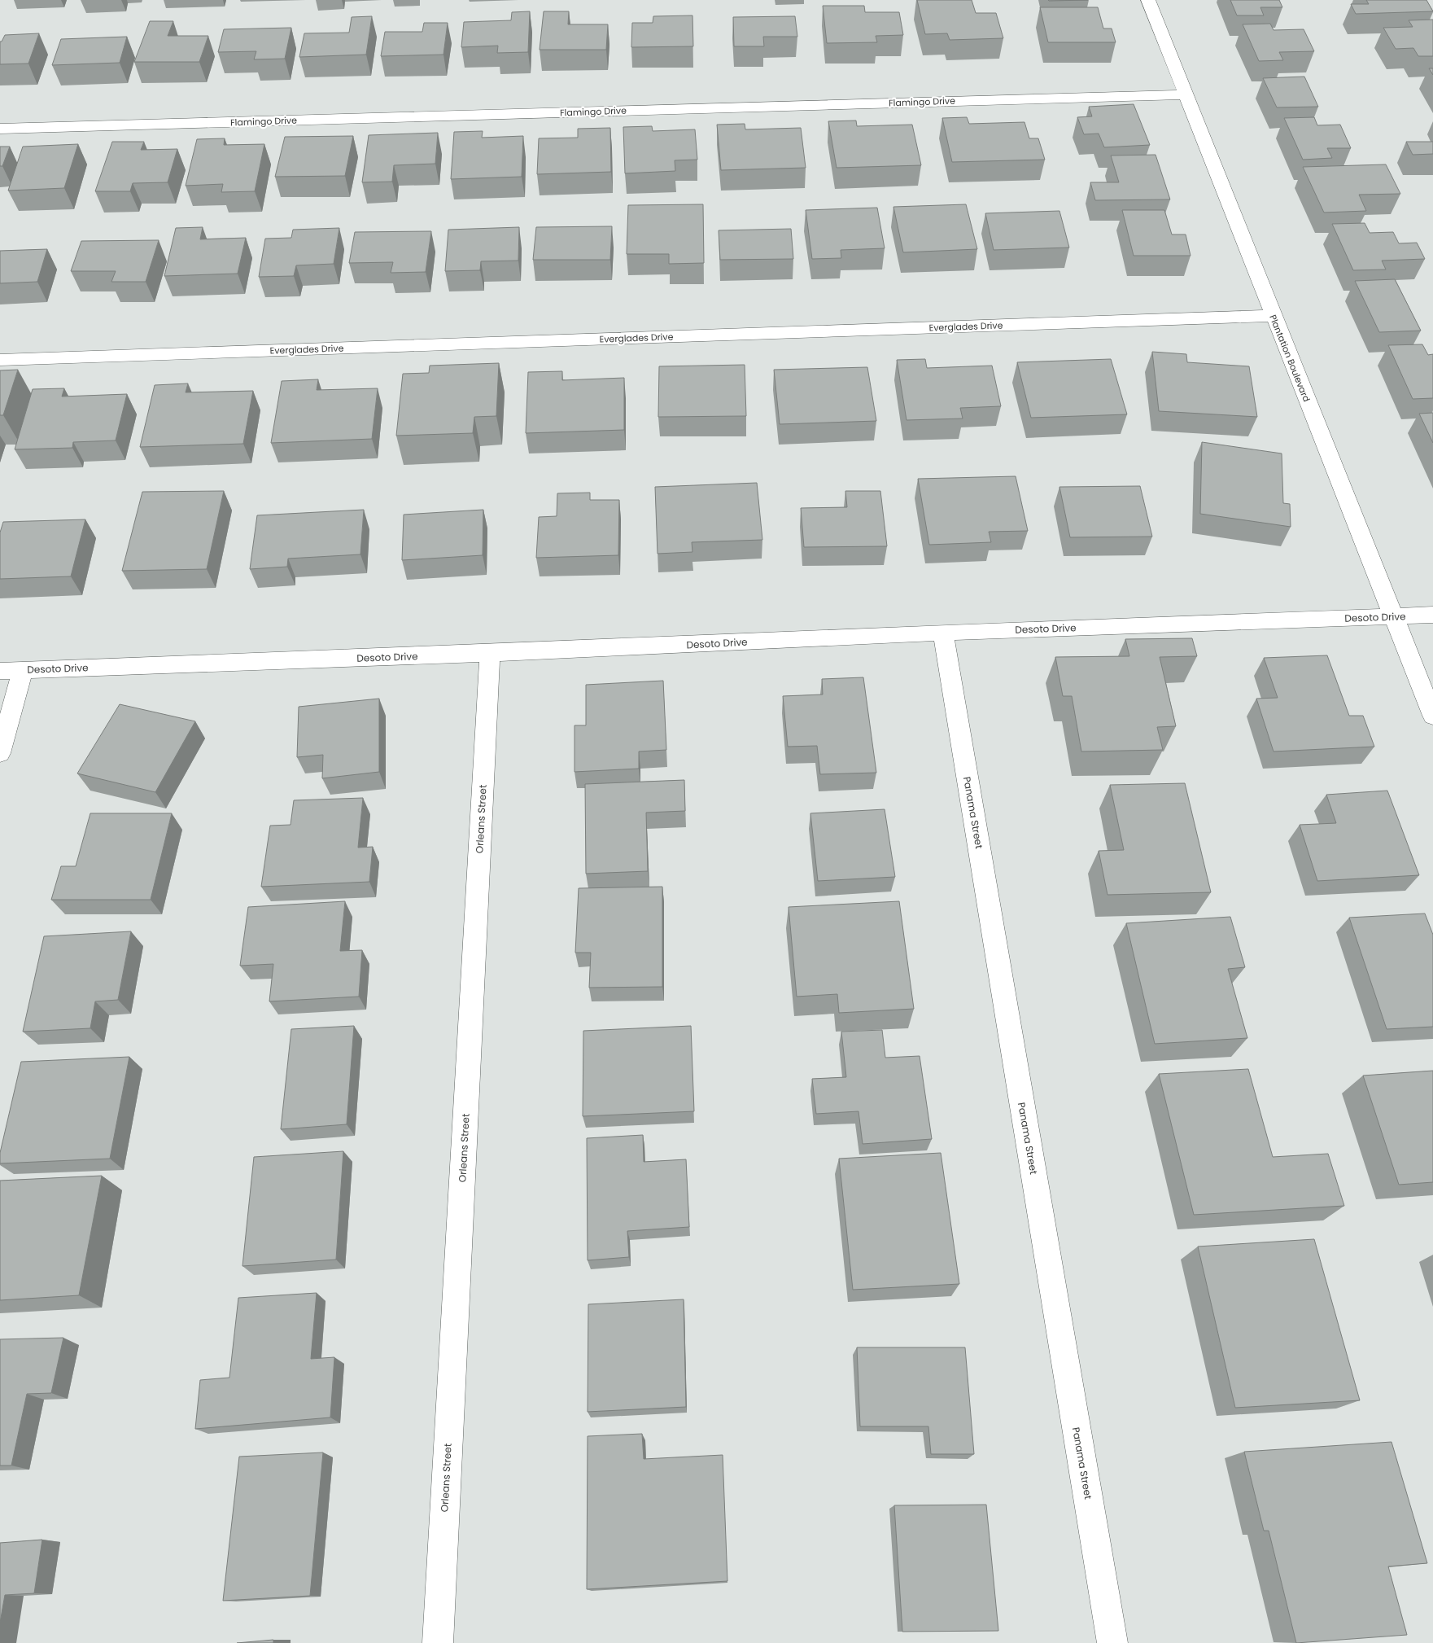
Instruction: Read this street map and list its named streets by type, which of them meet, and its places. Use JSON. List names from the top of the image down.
{
  "streets": {
    "street": [
      "Flamingo Drive",
      "Everglades Drive",
      "Plantation Boulevard",
      "Desoto Drive",
      "Panama Street",
      "Orleans Street"
    ]
  },
  "crossings": [
    ["Flamingo Drive", "Plantation Boulevard"],
    ["Everglades Drive", "Plantation Boulevard"],
    ["Plantation Boulevard", "Desoto Drive"],
    ["Desoto Drive", "Panama Street"],
    ["Desoto Drive", "Orleans Street"]
  ]
}
